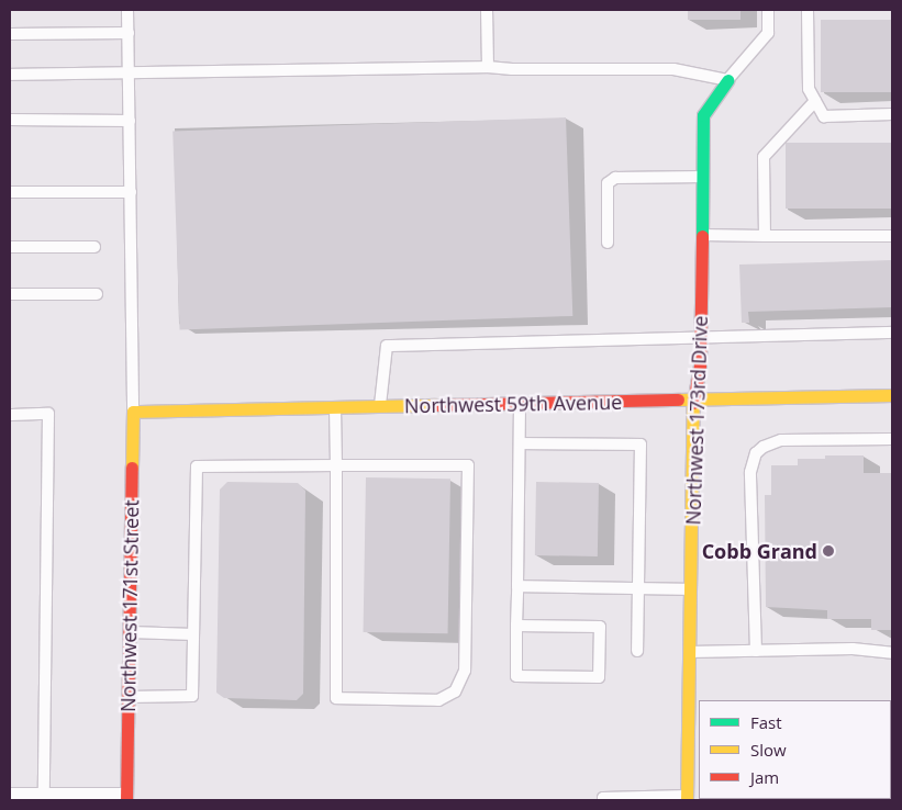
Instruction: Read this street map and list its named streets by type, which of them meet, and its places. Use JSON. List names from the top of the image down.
{
  "streets": {
    "street": ["Northwest 59th Avenue", "Northwest 173rd Drive", "Northwest 171st Street"]
  },
  "crossings": [
    ["Northwest 59th Avenue", "Northwest 173rd Drive"],
    ["Northwest 59th Avenue", "Northwest 171st Street"]
  ],
  "places": ["Cobb Grand"],
  "legend": ["Fast", "Slow", "Jam"]
}
